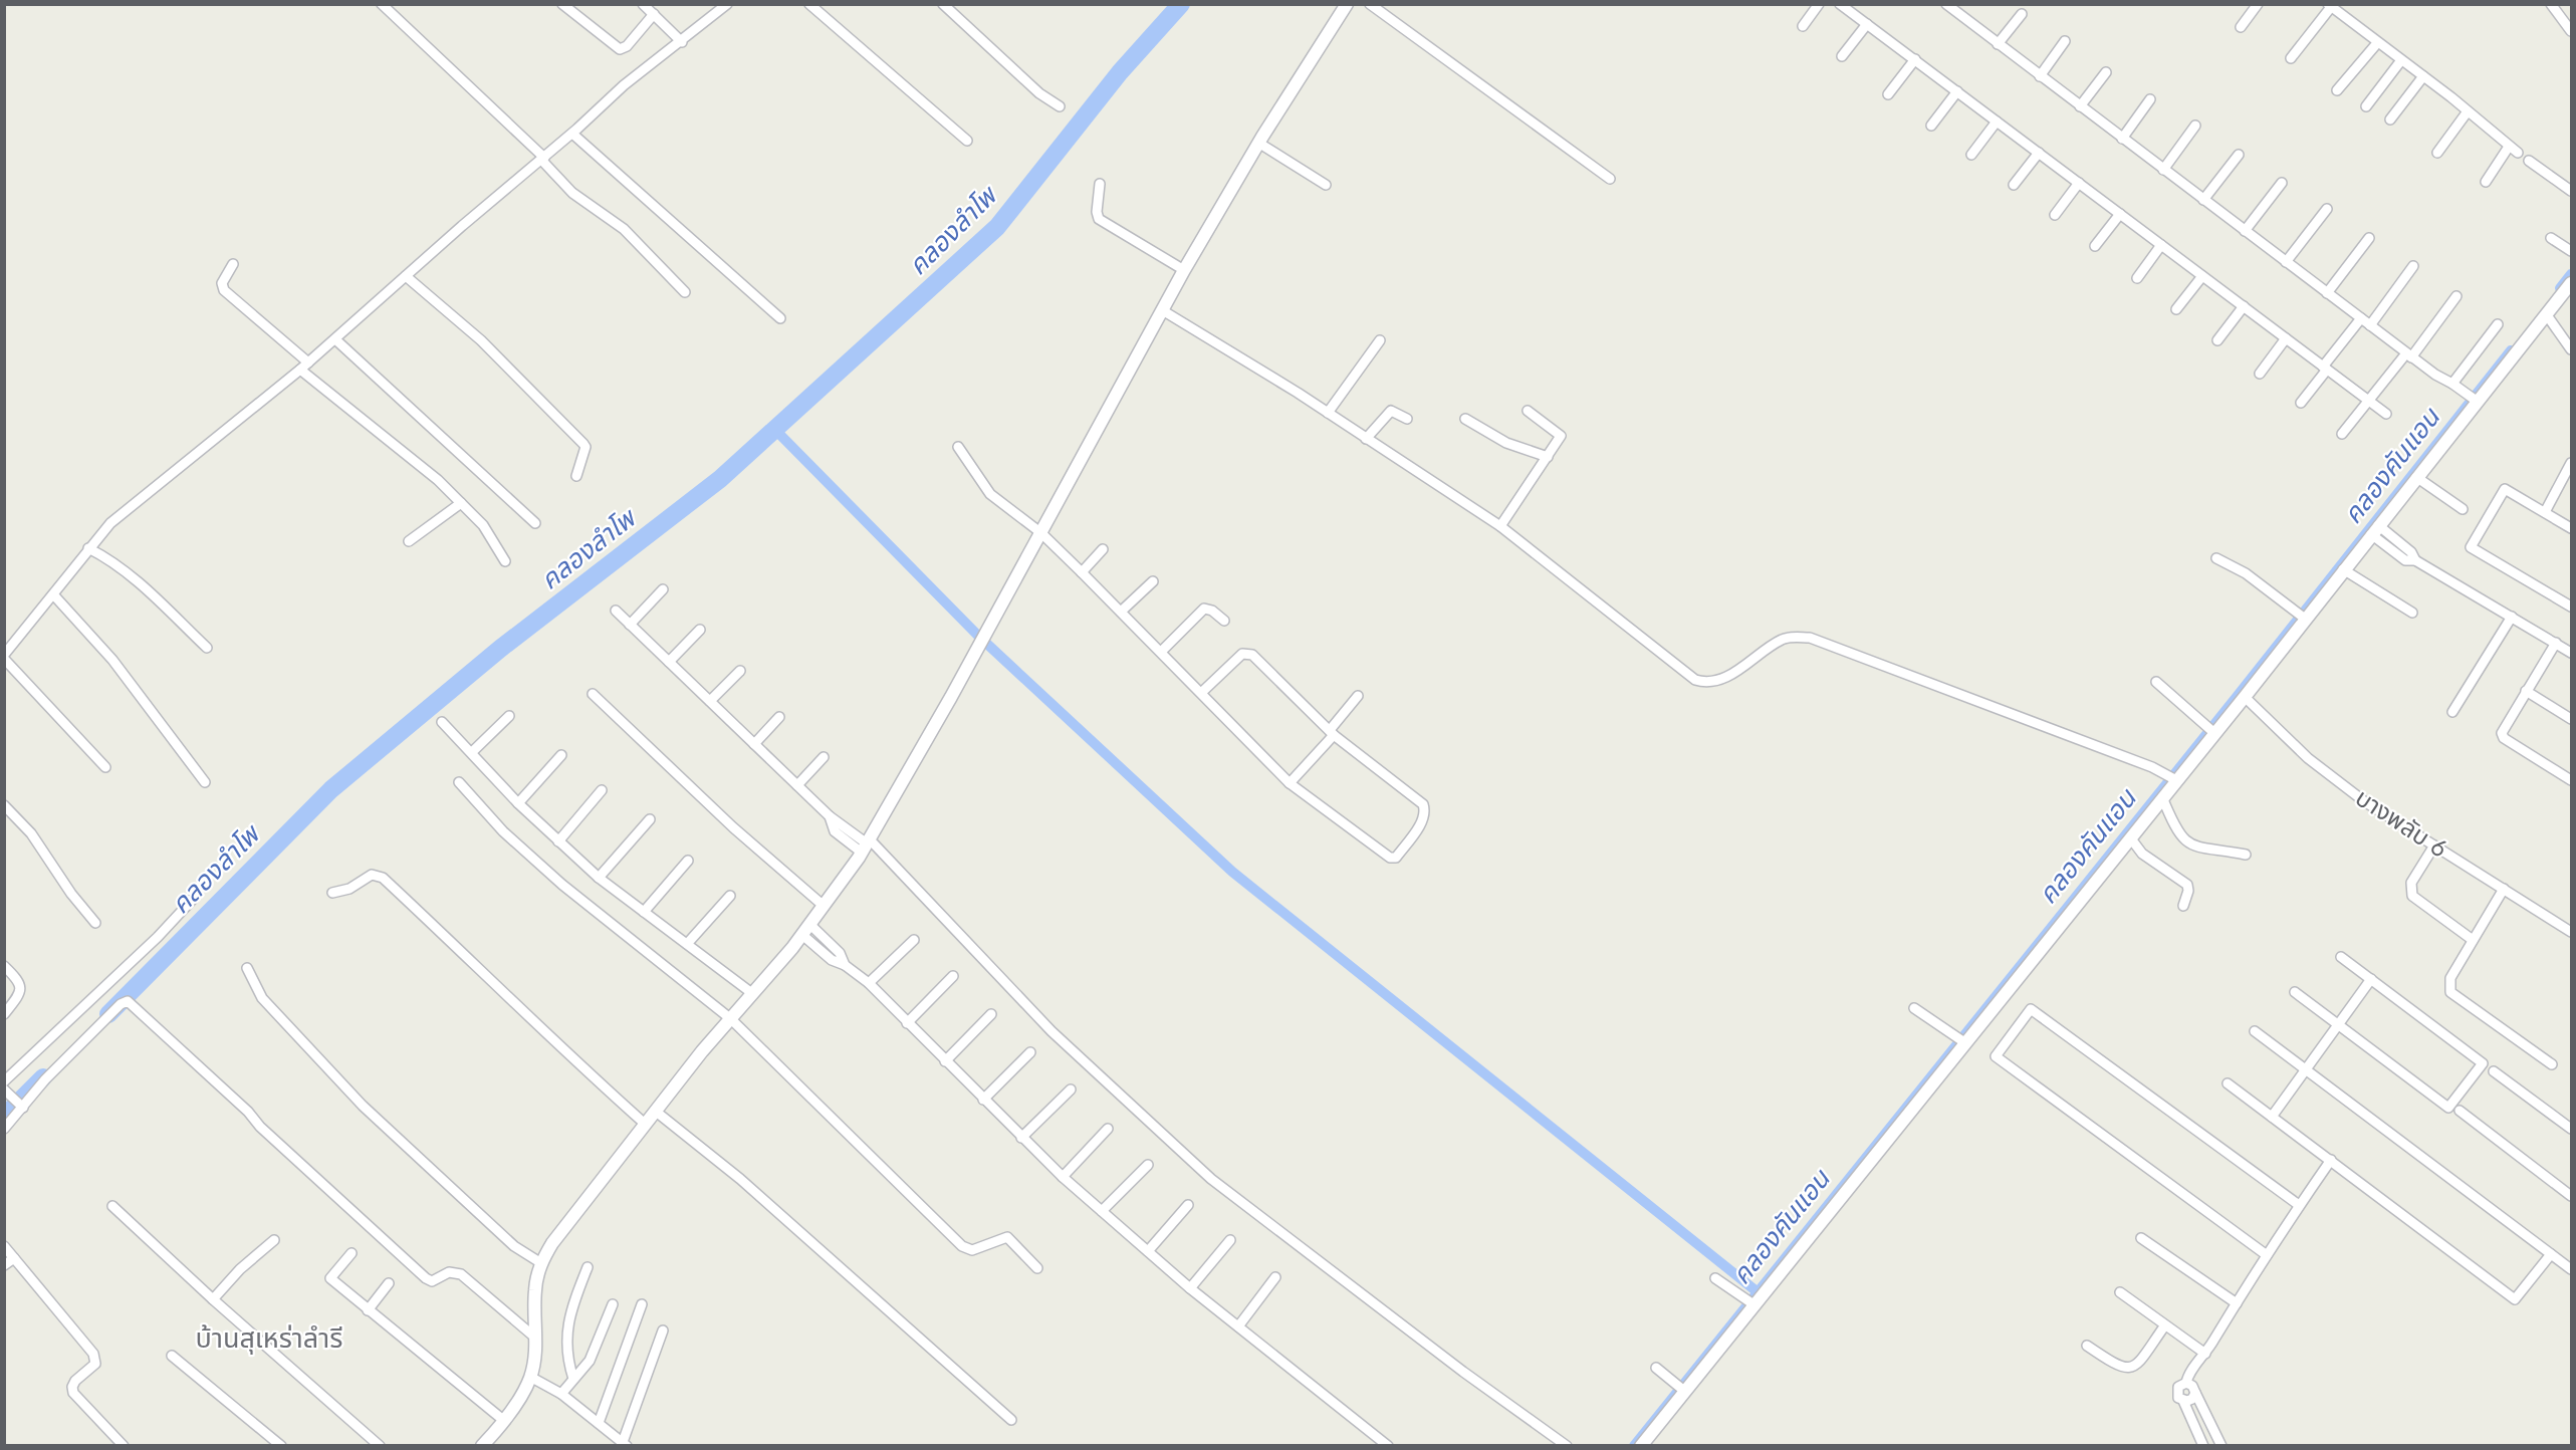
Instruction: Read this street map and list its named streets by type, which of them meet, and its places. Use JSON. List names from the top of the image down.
{
  "streets": {
    "street": ["บางพลับ 6"]
  },
  "districts": ["บ้านสุเหร่าลำรี"],
  "water": ["คลองลำโพ", "คลองคันแอน"]
}
